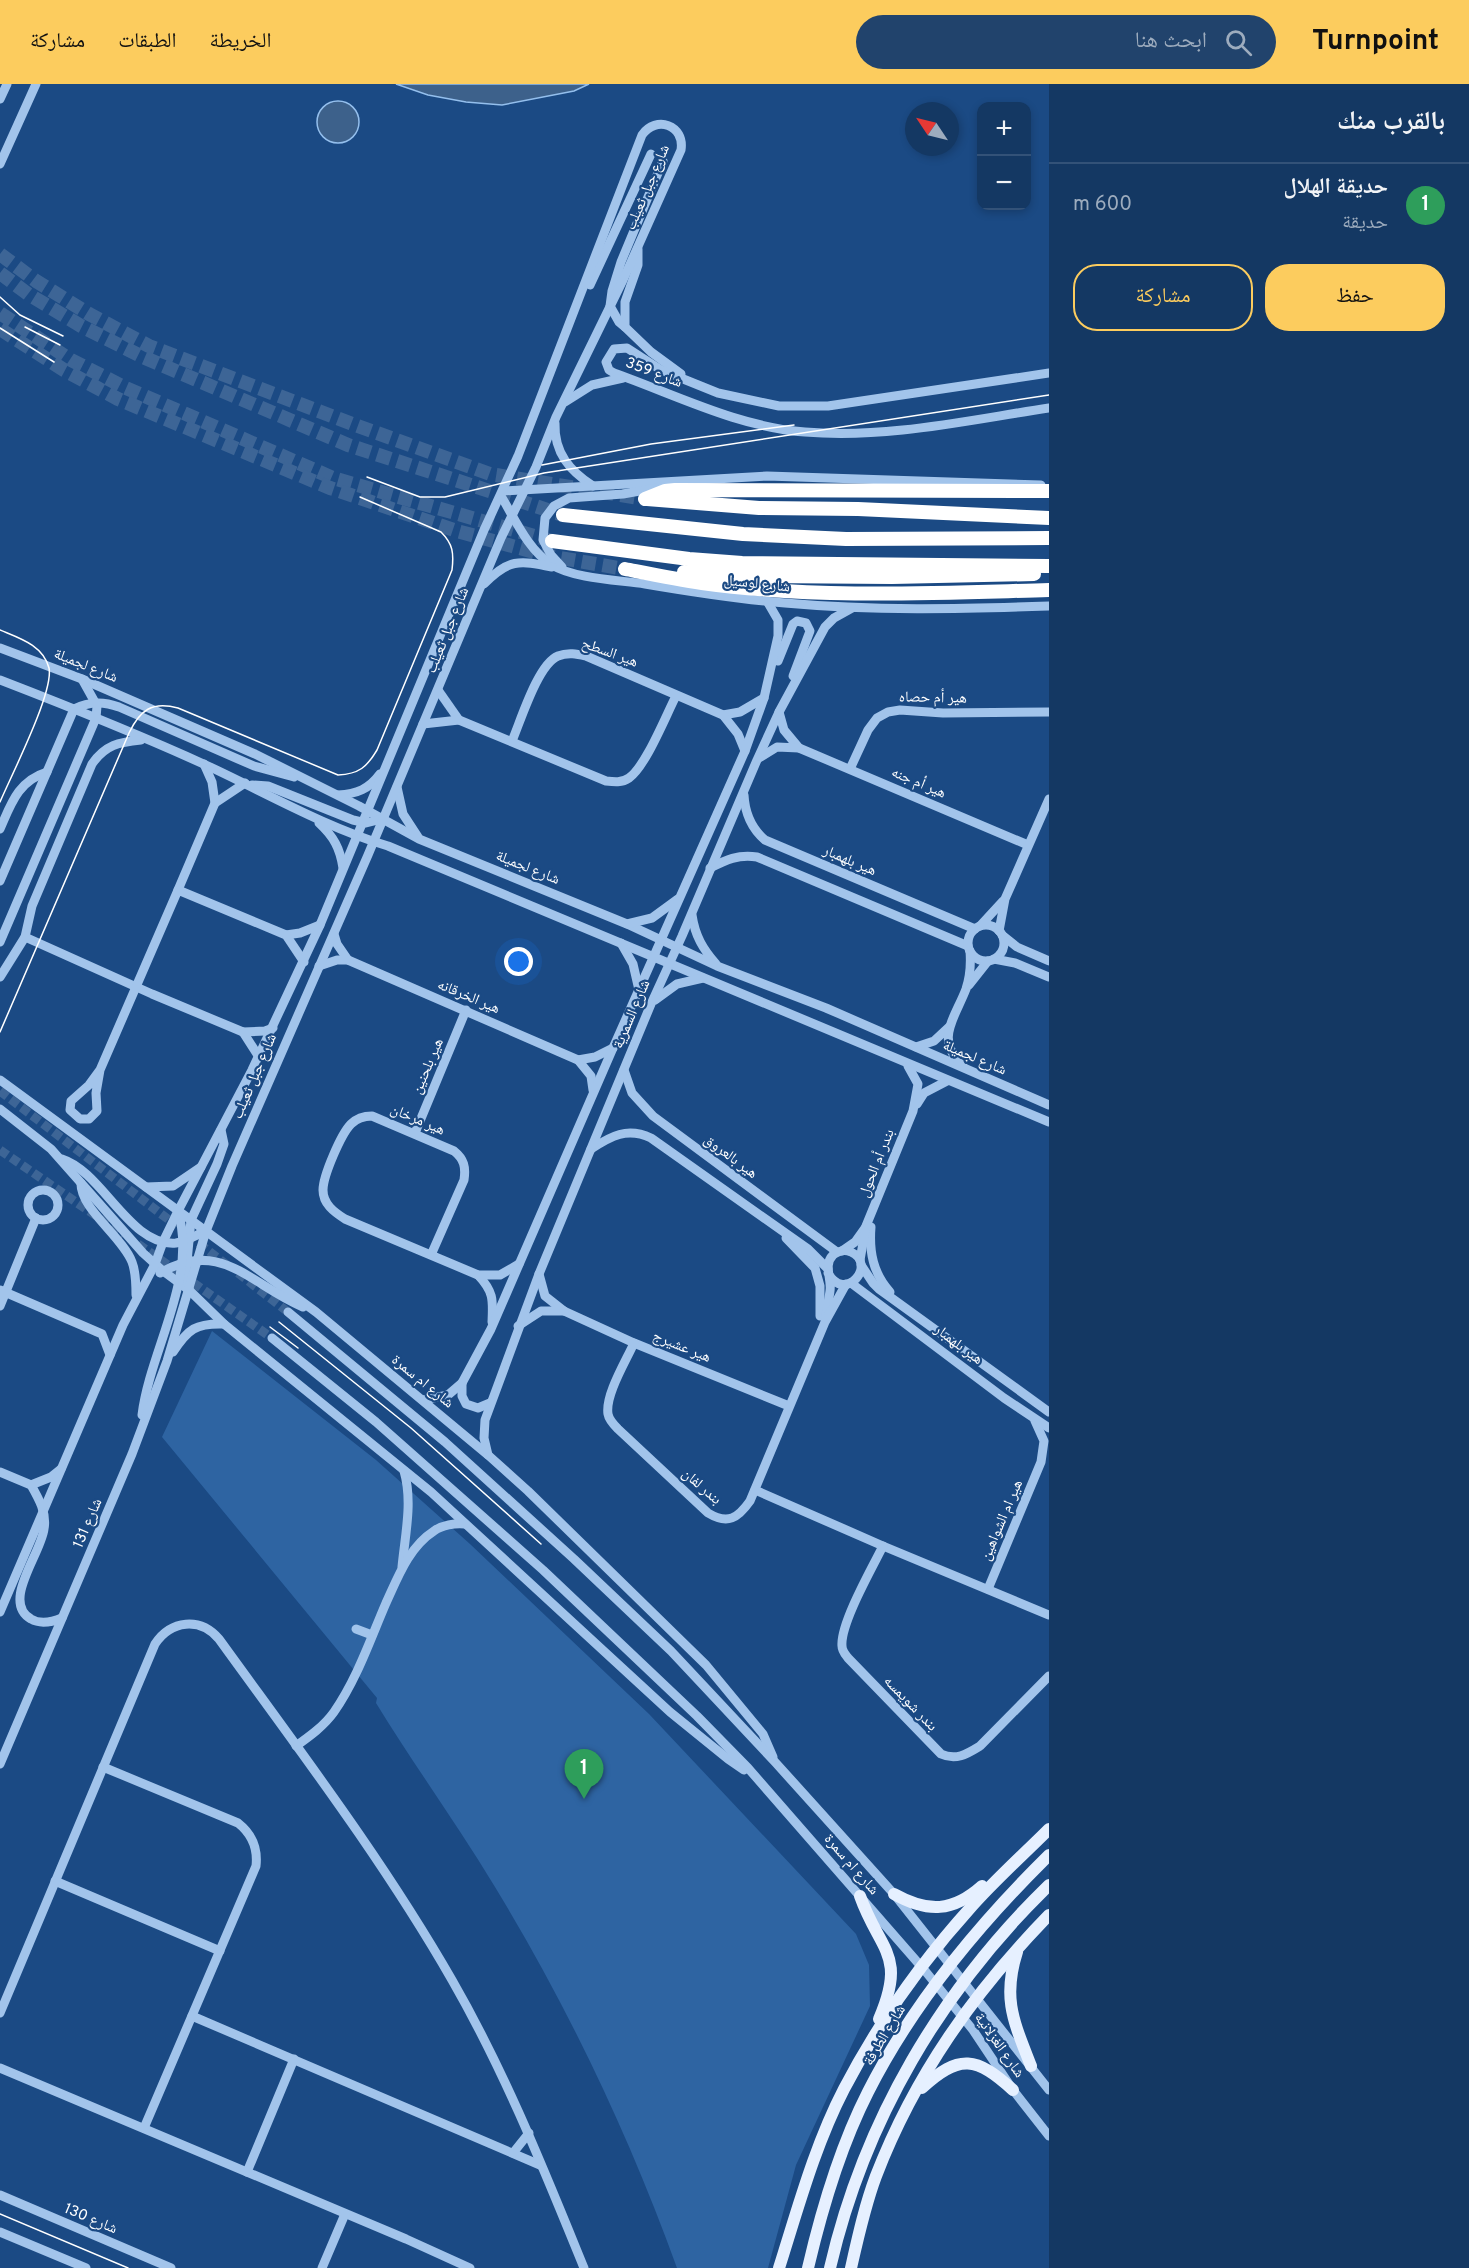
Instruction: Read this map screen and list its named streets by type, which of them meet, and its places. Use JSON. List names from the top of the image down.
{
  "streets": {
    "highway": ["شارع لوسيل"],
    "main road": ["شارع الطرفة"],
    "street": [
      "شارع جبل ثعيلب",
      "شارع 359",
      "هير السطح",
      "شارع لجميلة",
      "هير أم حصاه",
      "هير أم جنه",
      "هير بلهمبار",
      "هير الخرقانه",
      "شارع السمرية",
      "هير بلحنين",
      "هير مرخان",
      "هير بالعروق",
      "بندر أم الحول",
      "هير عشيرج",
      "شارع ام سمرة",
      "بندر لفان",
      "هير ام الشواهين",
      "شارع 131",
      "بندر شويمسه",
      "شارع الغزلانية",
      "شارع 130"
    ]
  },
  "crossings": [
    ["شارع جبل ثعيلب", "شارع لوسيل"],
    ["شارع جبل ثعيلب", "شارع لجميلة"],
    ["شارع جبل ثعيلب", "شارع ام سمرة"],
    ["شارع جبل ثعيلب", "شارع 131"],
    ["شارع لوسيل", "شارع السمرية"],
    ["شارع لجميلة", "شارع السمرية"],
    ["هير أم حصاه", "هير أم جنه"],
    ["هير أم جنه", "شارع السمرية"],
    ["هير بلهمبار", "شارع السمرية"],
    ["هير بلهمبار", "هير بالعروق"],
    ["هير بلهمبار", "بندر أم الحول"],
    ["هير بلهمبار", "بندر لفان"],
    ["هير بلهمبار", "هير ام الشواهين"],
    ["هير الخرقانه", "هير بلحنين"],
    ["شارع السمرية", "هير بالعروق"],
    ["شارع السمرية", "هير عشيرج"],
    ["شارع السمرية", "شارع ام سمرة"],
    ["هير بلحنين", "هير مرخان"],
    ["هير بالعروق", "بندر أم الحول"],
    ["هير بالعروق", "بندر لفان"],
    ["بندر أم الحول", "بندر لفان"],
    ["هير عشيرج", "بندر لفان"],
    ["شارع ام سمرة", "شارع 131"],
    ["شارع ام سمرة", "شارع الغزلانية"]
  ],
  "north": "top left",
  "page": {
    "header": "Turnpoint",
    "search": "ابحث هنا",
    "nav": ["الخريطة", "الطبقات", "مشاركة"],
    "heading": "بالقرب منك",
    "map_buttons": ["+", "−"],
    "list": [
      {
        "mark": "1",
        "name": "حديقة الهلال",
        "note": "حديقة",
        "value": "600 m"
      }
    ],
    "buttons": ["حفظ", "مشاركة"],
    "pins": "1"
  }
}
